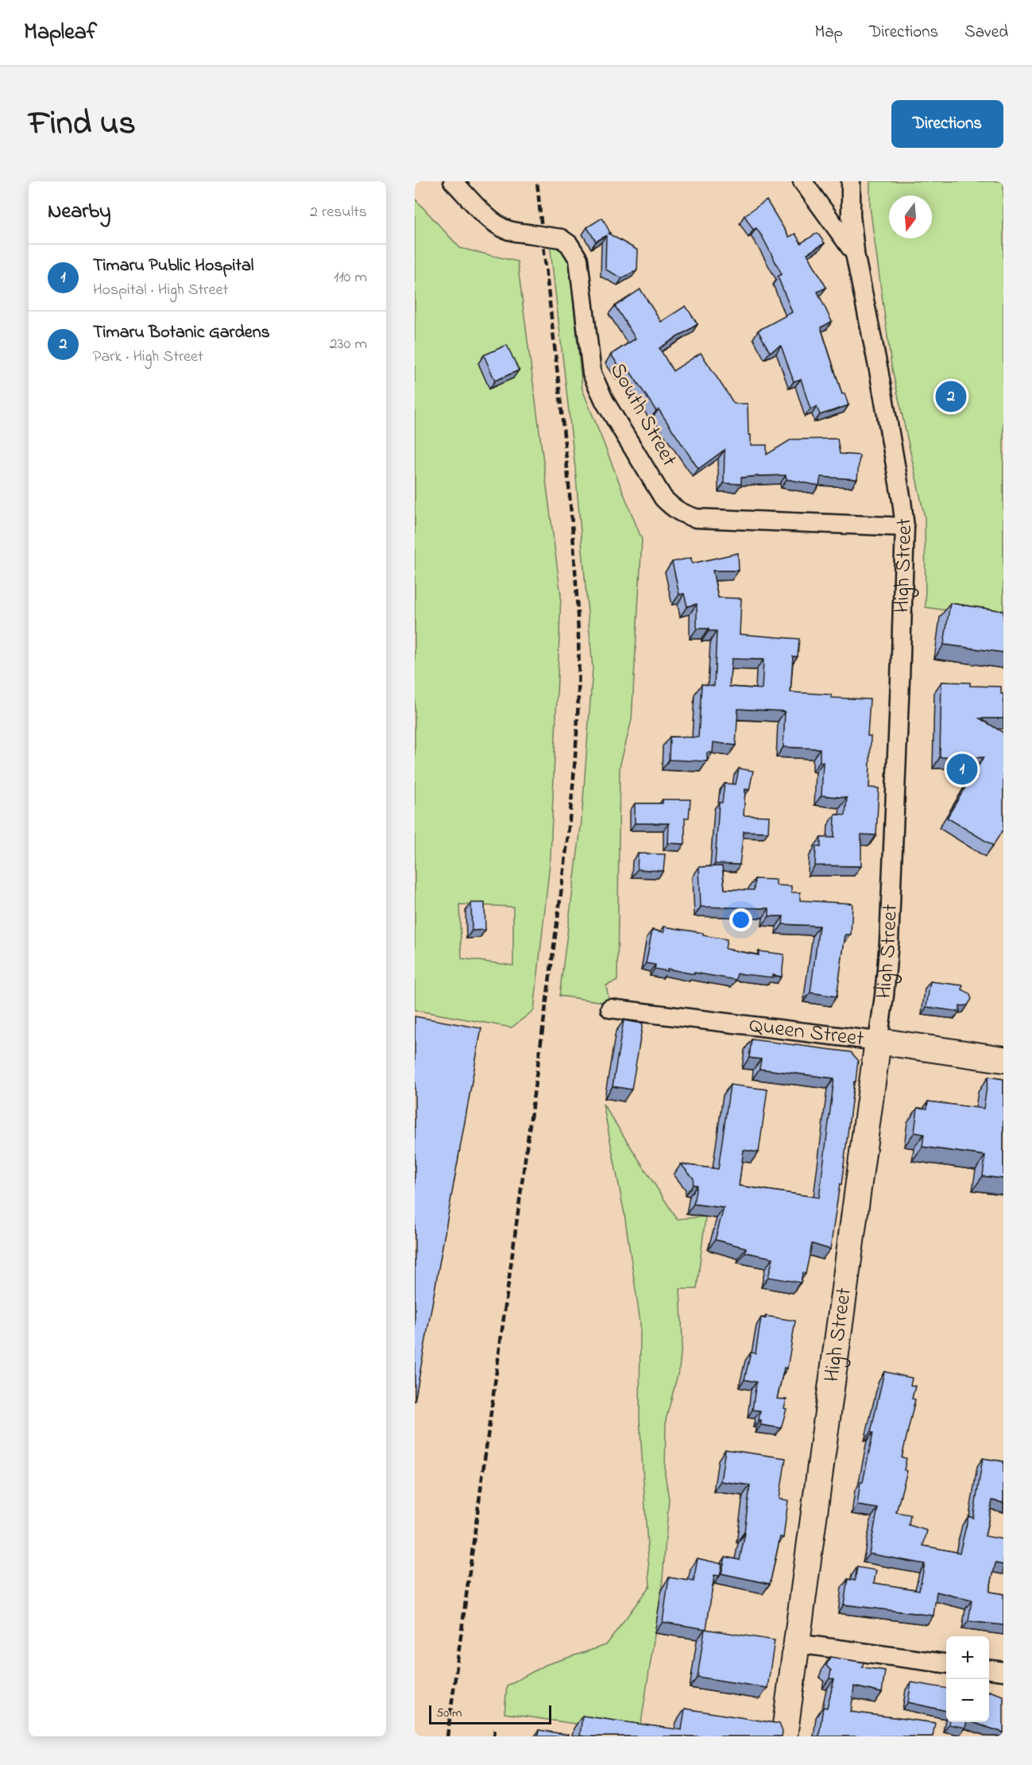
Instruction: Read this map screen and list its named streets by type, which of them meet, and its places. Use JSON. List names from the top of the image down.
{
  "streets": {
    "street": ["South Street", "High Street", "Queen Street"]
  },
  "crossings": [
    ["South Street", "High Street"],
    ["High Street", "Queen Street"]
  ],
  "scale_bar": "50 m",
  "north": "bottom",
  "page": {
    "header": "Mapleaf",
    "nav": ["Map", "Directions", "Saved"],
    "title": "Find us",
    "buttons": "Directions",
    "heading": ["Nearby", "2 results"],
    "list": [
      {
        "mark": "1",
        "name": "Timaru Public Hospital",
        "note": "Hospital · High Street",
        "value": "110 m"
      },
      {
        "mark": "2",
        "name": "Timaru Botanic Gardens",
        "note": "Park · High Street",
        "value": "230 m"
      }
    ],
    "pins": ["2", "1"],
    "map_buttons": ["+", "−"],
    "scale": "50 m"
  }
}
